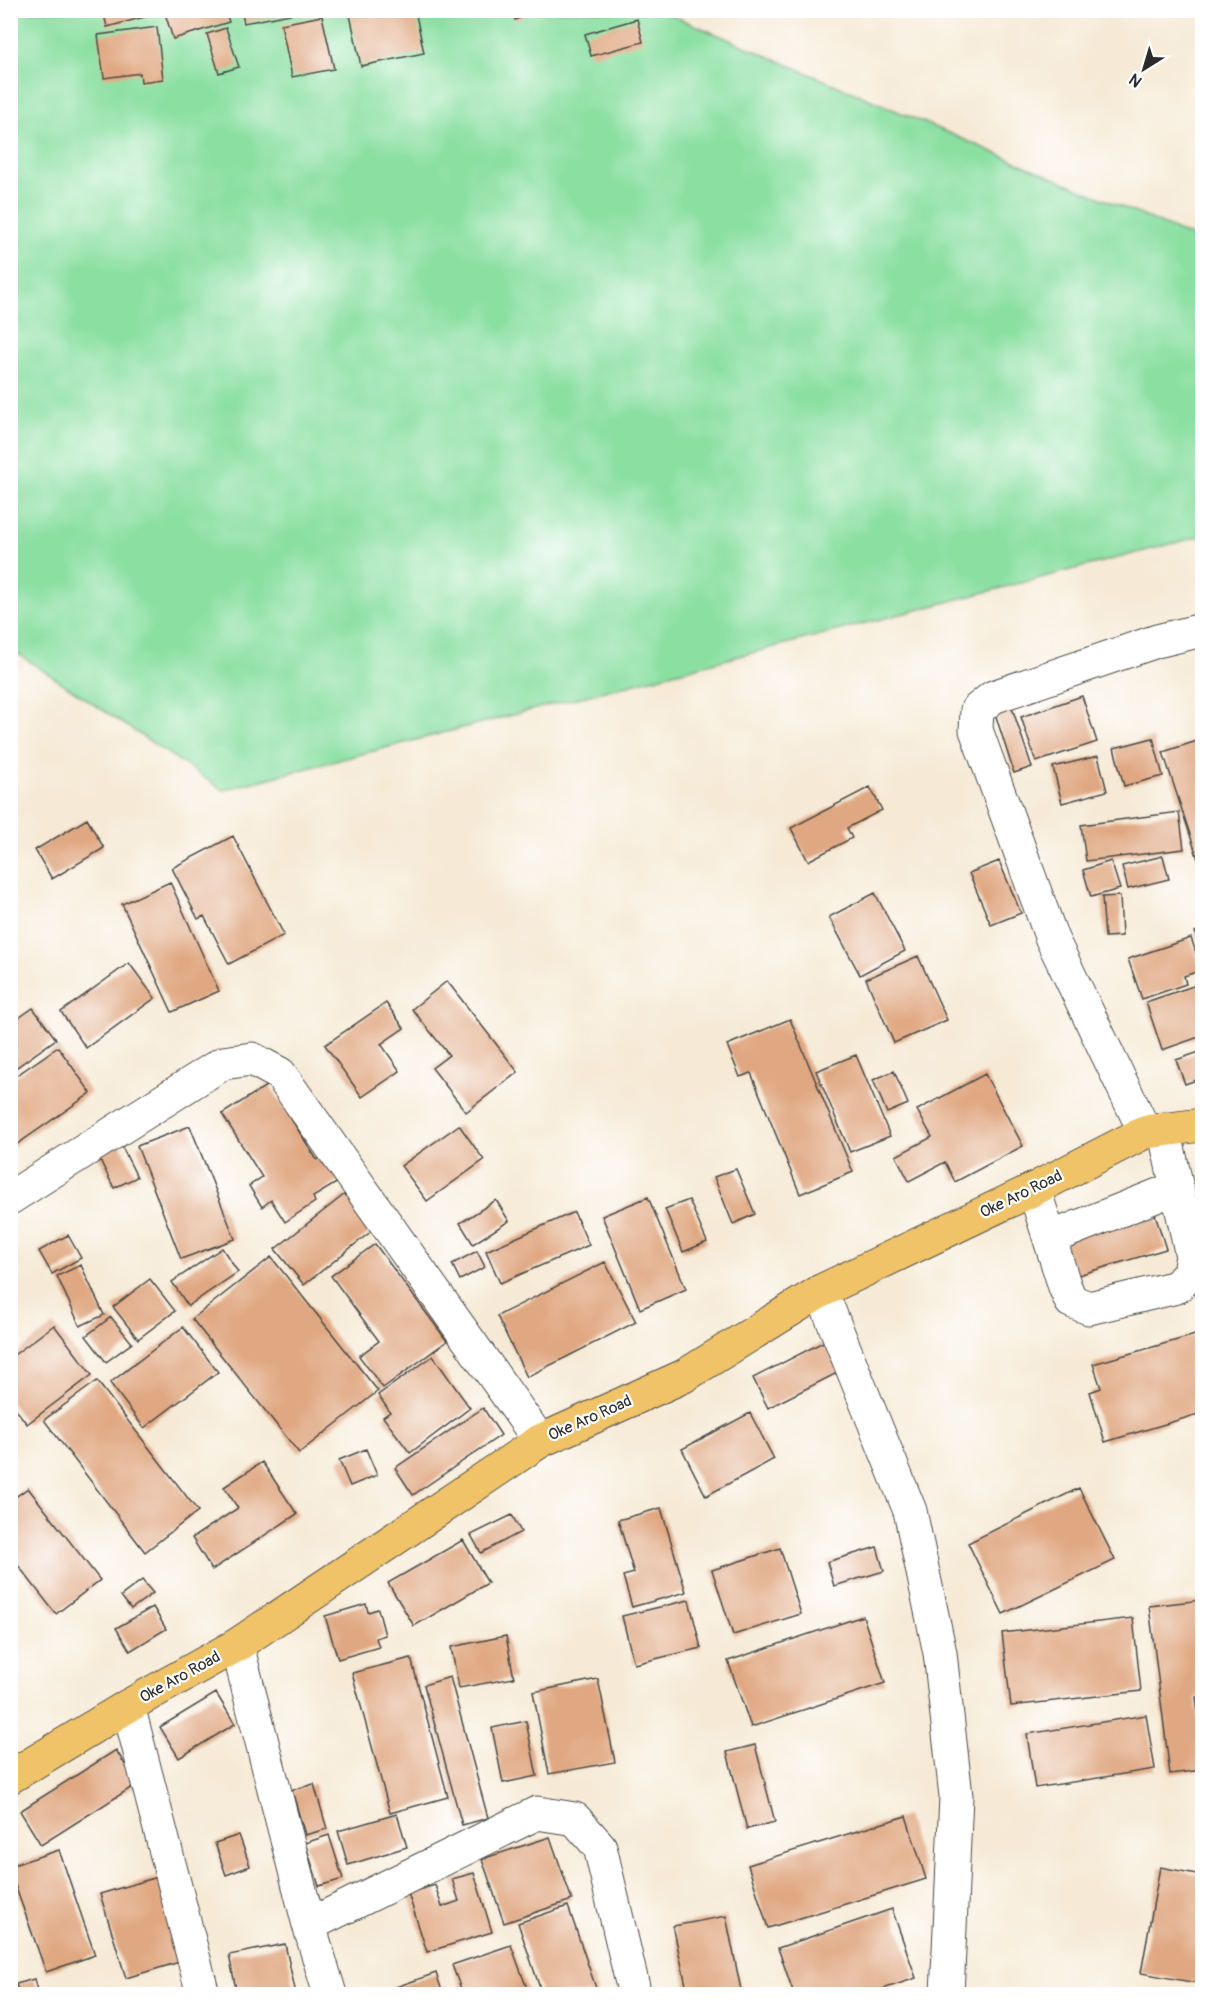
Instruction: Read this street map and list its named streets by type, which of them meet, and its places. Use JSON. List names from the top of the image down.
{
  "streets": {
    "main road": ["Oke Aro Road"]
  },
  "north": "bottom left"
}
